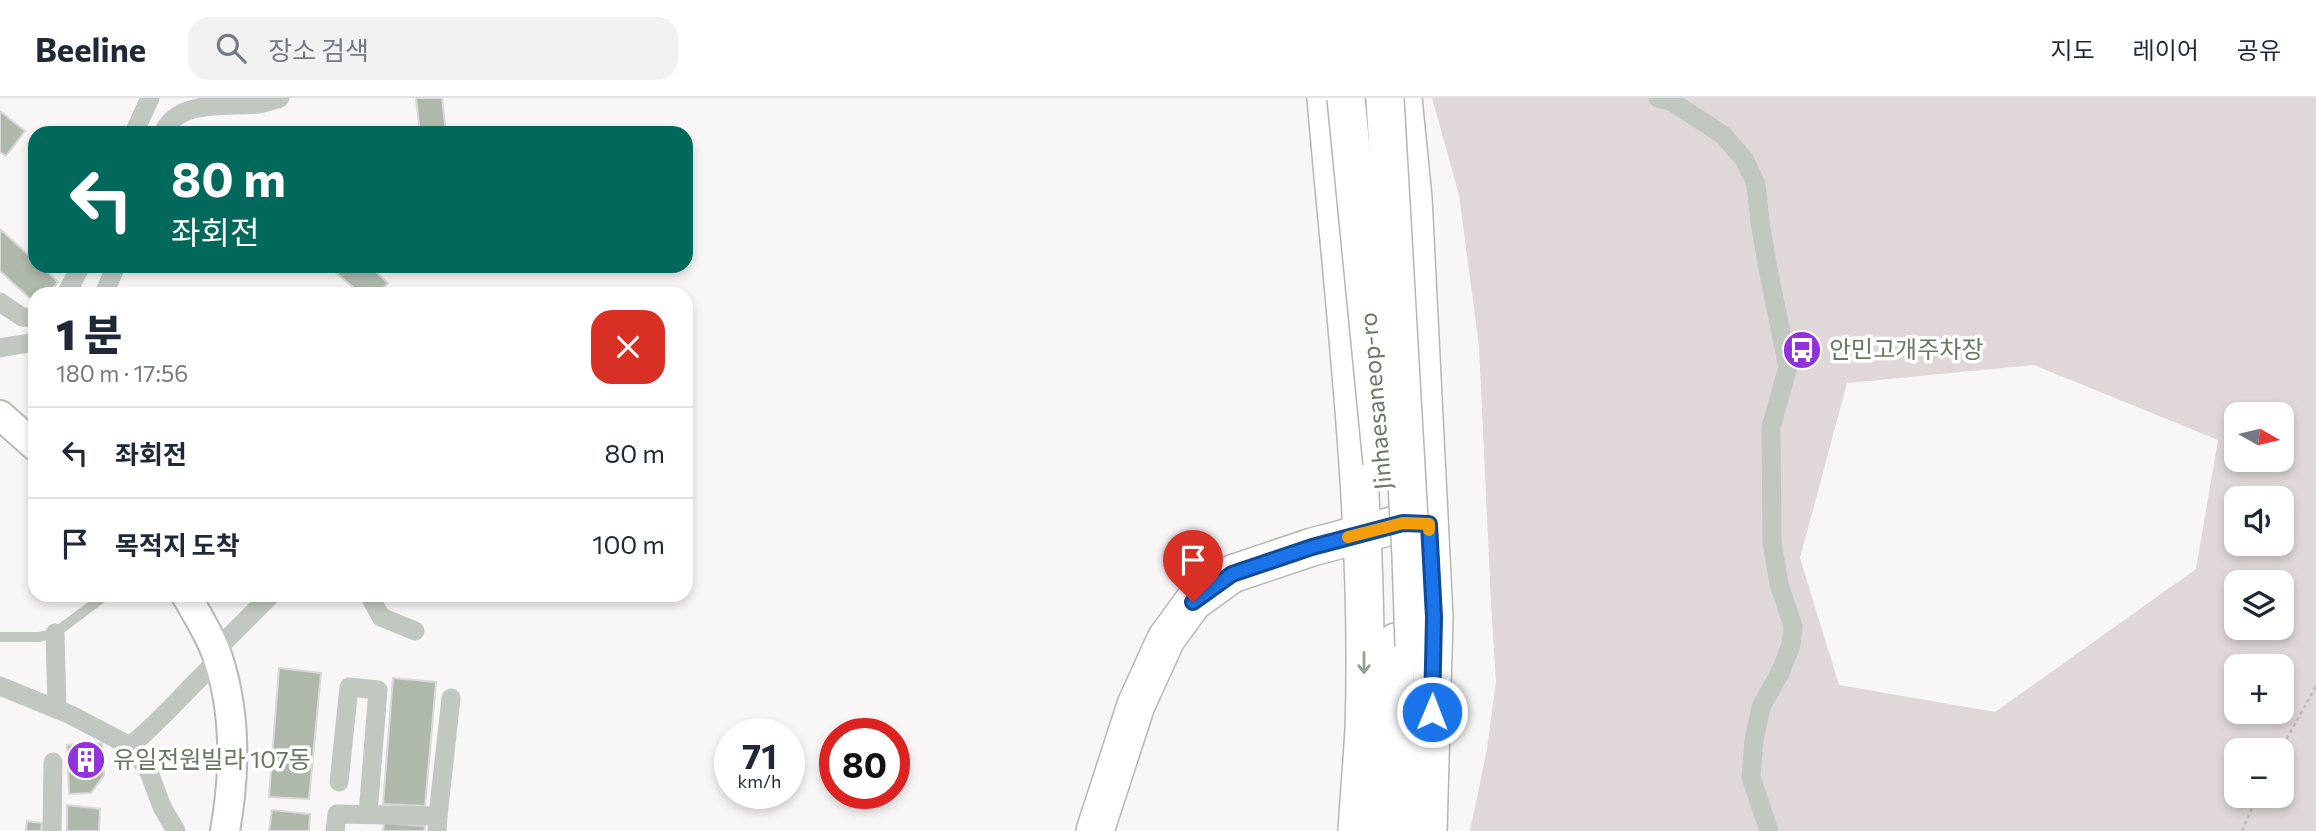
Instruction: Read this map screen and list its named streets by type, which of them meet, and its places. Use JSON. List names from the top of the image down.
{
  "streets": {
    "highway": ["Jinhaesaneop-ro"]
  },
  "places": {
    "bus stop": ["안민고개주차장"],
    "building": ["유일전원빌라 107동"]
  },
  "north": "right",
  "page": {
    "header": "Beeline",
    "search": "장소 검색",
    "nav": ["지도", "레이어", "공유"],
    "turn": ["80 m", "좌회전"],
    "heading": ["1 분", "180 m · 17:56"],
    "map_buttons": ["+", "−"],
    "list": [
      {
        "name": "좌회전",
        "value": "80 m"
      },
      {
        "name": "목적지 도착",
        "value": "100 m"
      }
    ],
    "speed": "71 km/h",
    "limit": "80"
  }
}
